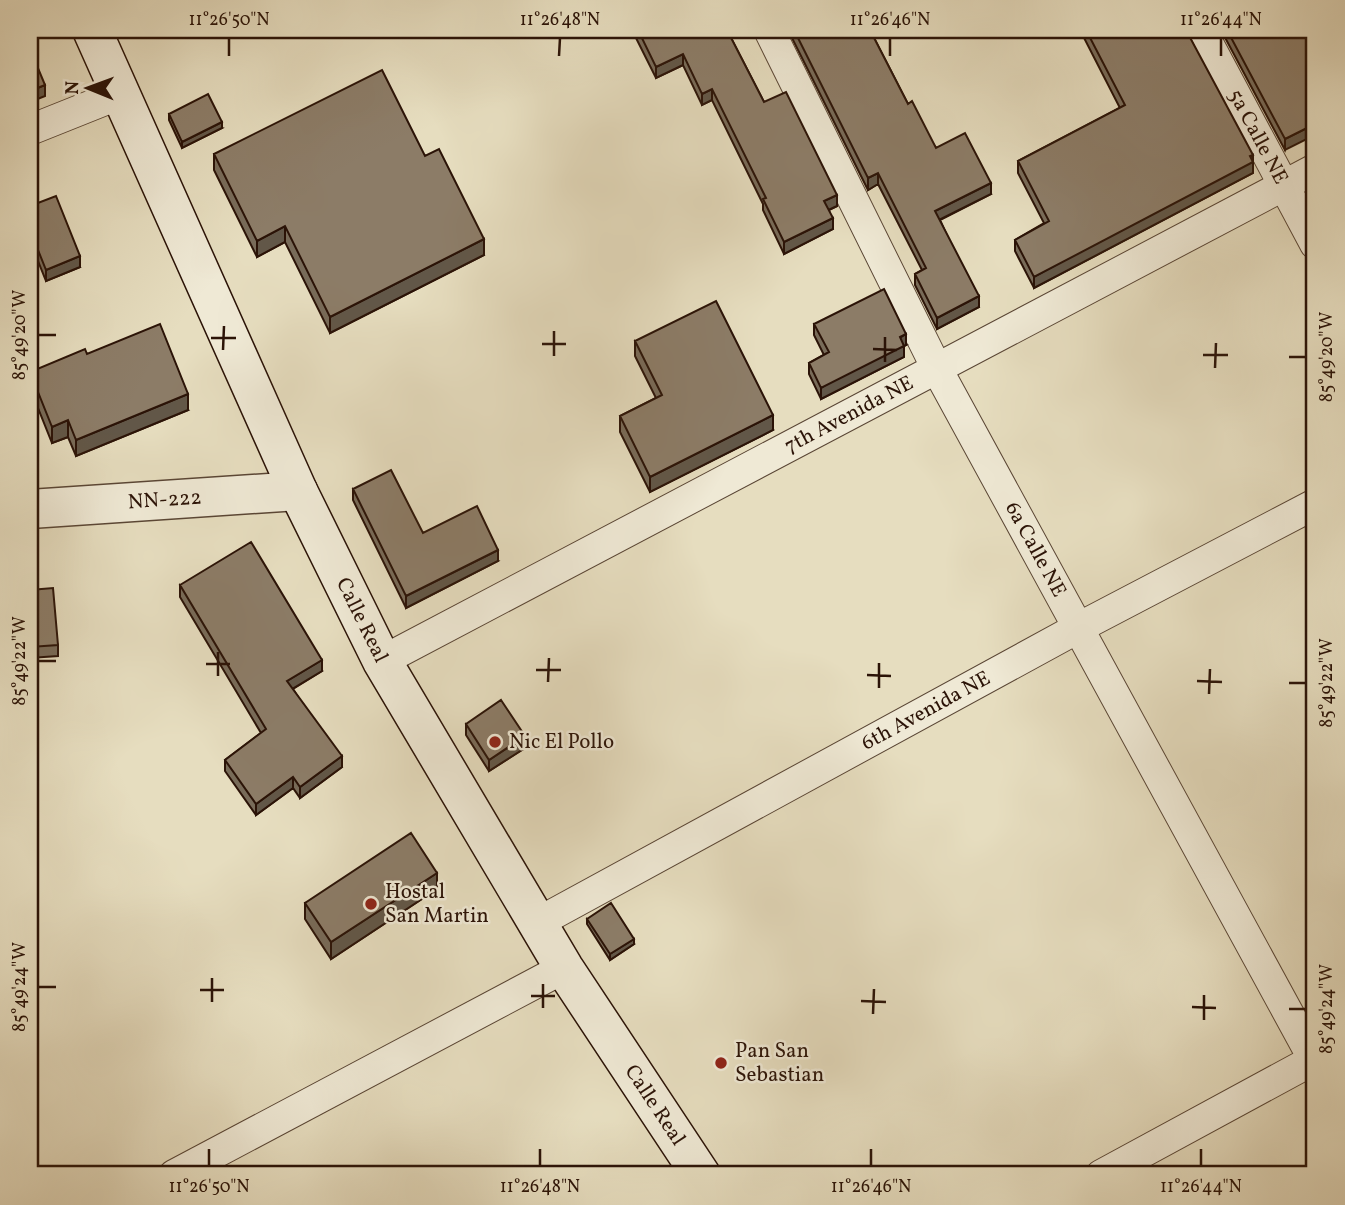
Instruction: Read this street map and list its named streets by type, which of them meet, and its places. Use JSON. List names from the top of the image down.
{
  "streets": {
    "main road": ["NN-222", "Calle Real"],
    "street": [
      "5a Calle NE",
      "7th Avenida NE",
      "6a Calle NE",
      "6th Avenida NE"
    ]
  },
  "crossings": [
    ["5a Calle NE", "7th Avenida NE"],
    ["7th Avenida NE", "6a Calle NE"],
    ["7th Avenida NE", "Calle Real"],
    ["NN-222", "Calle Real"],
    ["6a Calle NE", "6th Avenida NE"],
    ["Calle Real", "6th Avenida NE"]
  ],
  "places": ["Nic El Pollo", "Hostal San Martin", "Pan San Sebastian"],
  "north": "left",
  "coordinates": [
    "11°26'50\"N",
    "11°26'48\"N",
    "11°26'46\"N",
    "11°26'44\"N",
    "85°49'20\"W",
    "85°49'22\"W",
    "85°49'24\"W"
  ]
}
